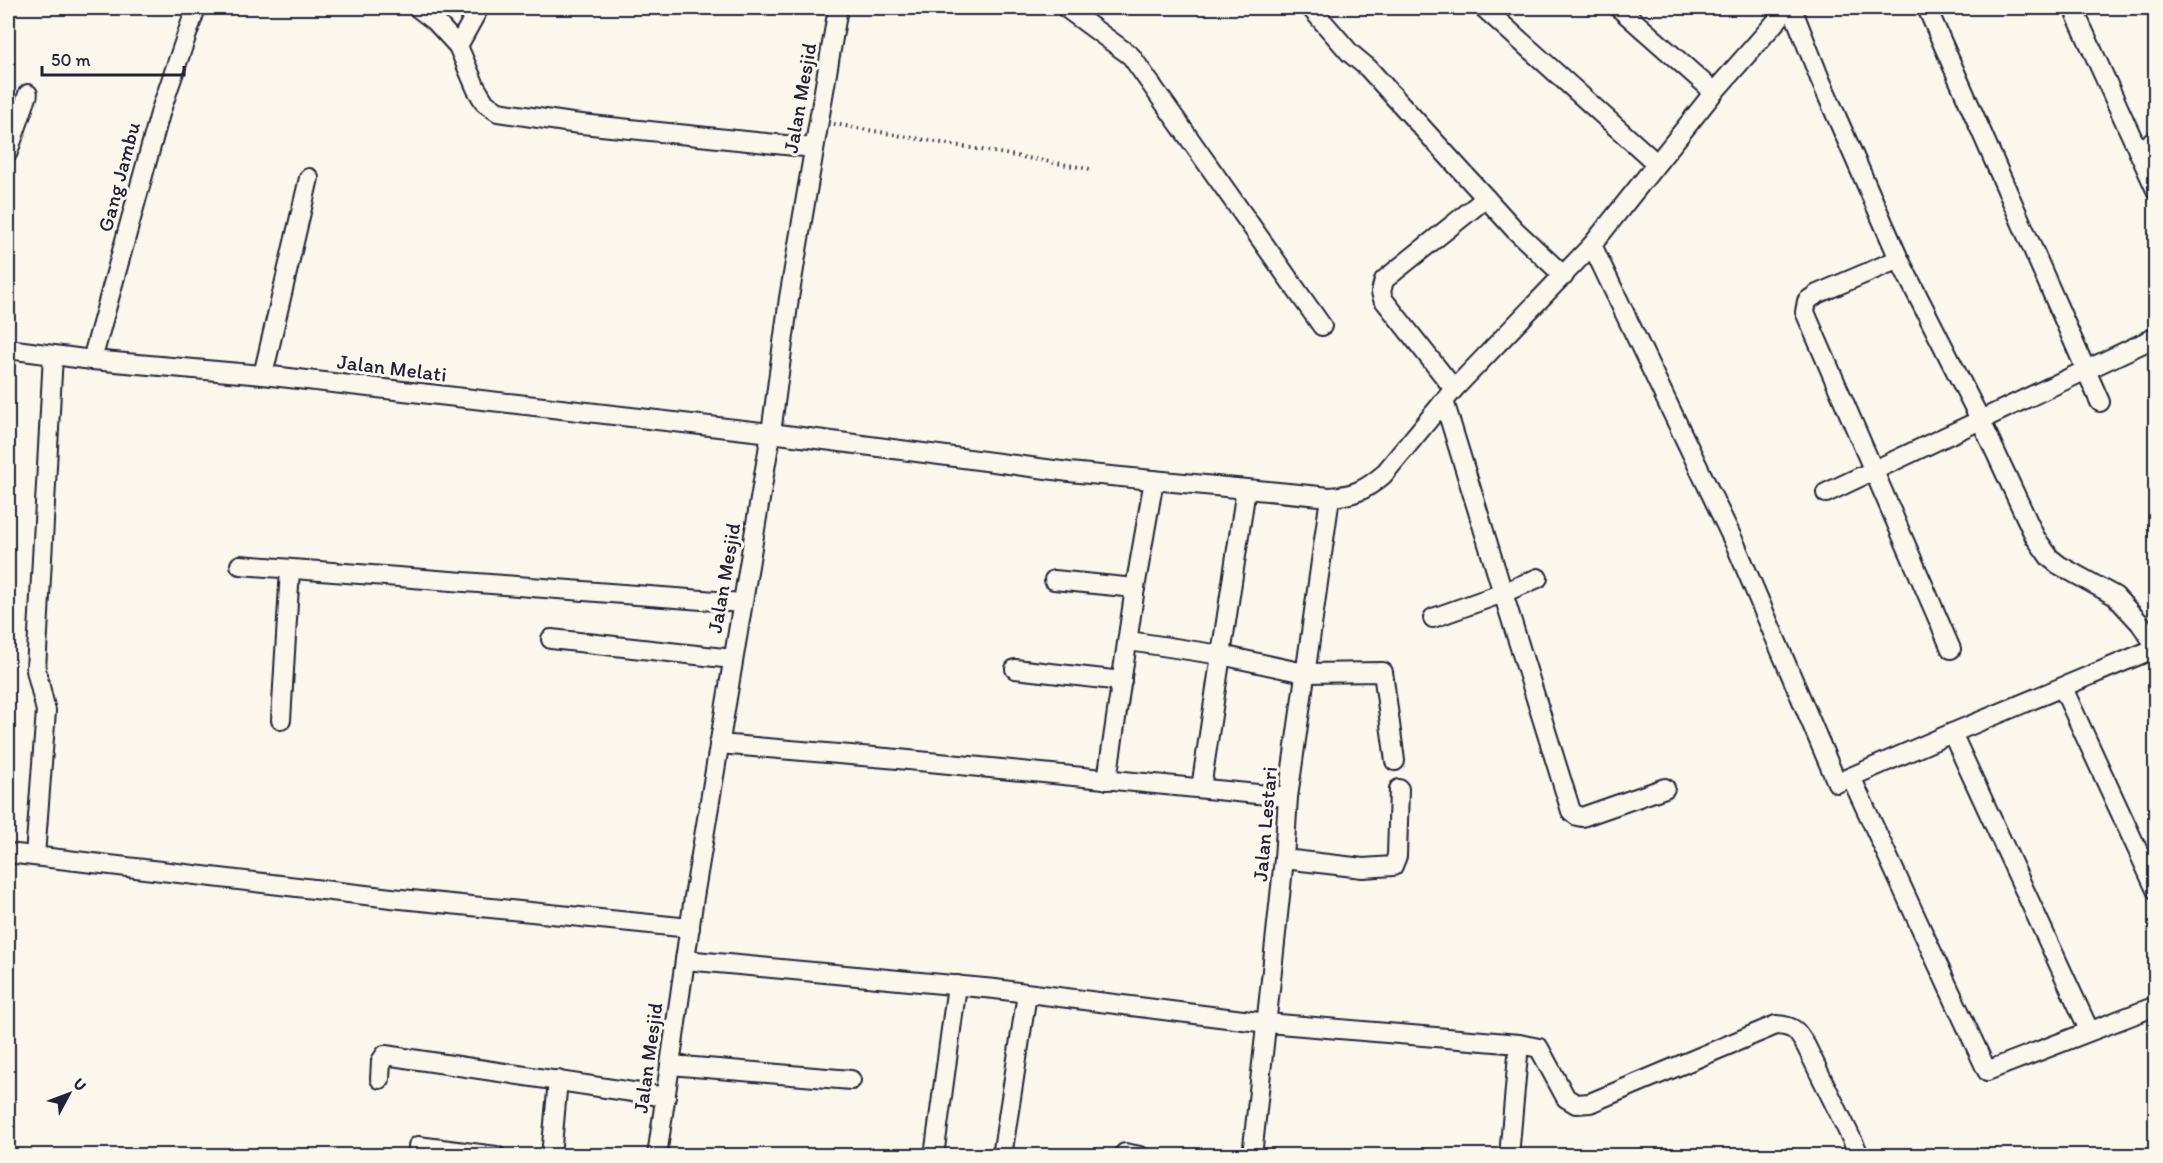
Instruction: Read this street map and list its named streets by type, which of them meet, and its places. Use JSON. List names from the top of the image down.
{
  "streets": {
    "street": [
      "Jalan Mesjid",
      "Gang Jambu",
      "Jalan Melati",
      "Jalan Lestari"
    ]
  },
  "crossings": [
    ["Jalan Mesjid", "Jalan Melati"],
    ["Gang Jambu", "Jalan Melati"],
    ["Jalan Melati", "Jalan Lestari"]
  ],
  "scale_bar": "50 m",
  "north": "top right"
}
